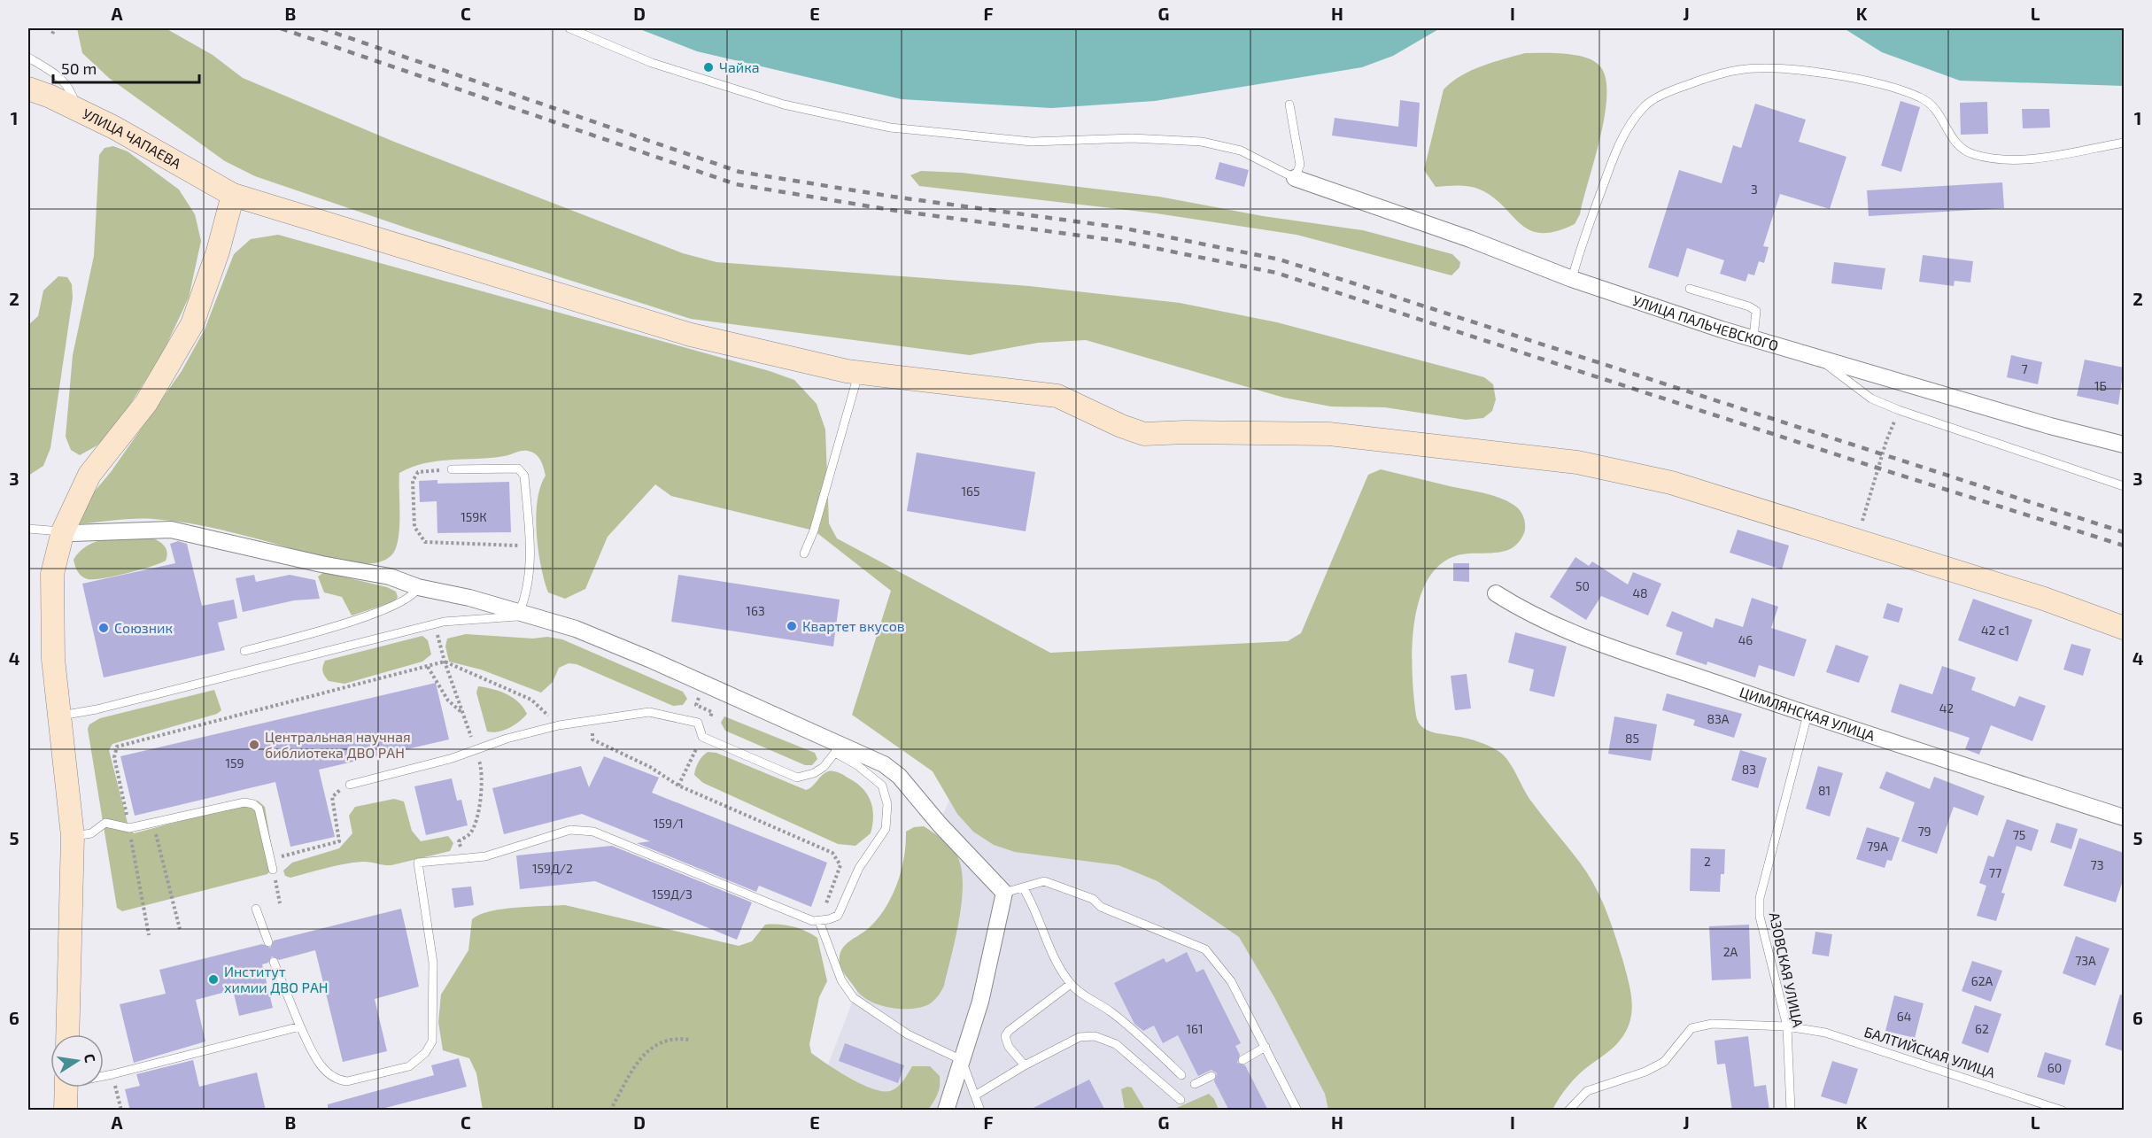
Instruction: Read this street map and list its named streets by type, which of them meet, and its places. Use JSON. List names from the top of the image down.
{
  "streets": {
    "main road": ["УЛИЦА ЧАПАЕВА"],
    "street": ["УЛИЦА ПАЛЬЧЕВСКОГО", "ЦИМЛЯНСКАЯ УЛИЦА"],
    "lane": ["АЗОВСКАЯ УЛИЦА", "БАЛТИЙСКАЯ УЛИЦА"]
  },
  "crossings": [
    ["ЦИМЛЯНСКАЯ УЛИЦА", "АЗОВСКАЯ УЛИЦА"],
    ["АЗОВСКАЯ УЛИЦА", "БАЛТИЙСКАЯ УЛИЦА"]
  ],
  "places": [
    "Чайка",
    "Квартет вкусов",
    "Союзник",
    "Центральная научная библиотека ДВО РАН",
    "Институт химии ДВО РАН"
  ],
  "house_numbers": [
    "3",
    "7",
    "1Б",
    "165",
    "159К",
    "50",
    "48",
    "163",
    "42 с1",
    "46",
    "42",
    "83А",
    "85",
    "159",
    "83",
    "81",
    "159/1",
    "79",
    "75",
    "79А",
    "2",
    "73",
    "159Д/2",
    "77",
    "159Д/3",
    "2А",
    "73А",
    "62А",
    "64",
    "161",
    "62",
    "60"
  ],
  "scale_bar": "50 m",
  "north": "right",
  "grid": {
    "columns": [
      "A",
      "B",
      "C",
      "D",
      "E",
      "F",
      "G",
      "H",
      "I",
      "J",
      "K",
      "L"
    ],
    "rows": [
      "1",
      "2",
      "3",
      "4",
      "5",
      "6"
    ]
  }
}
